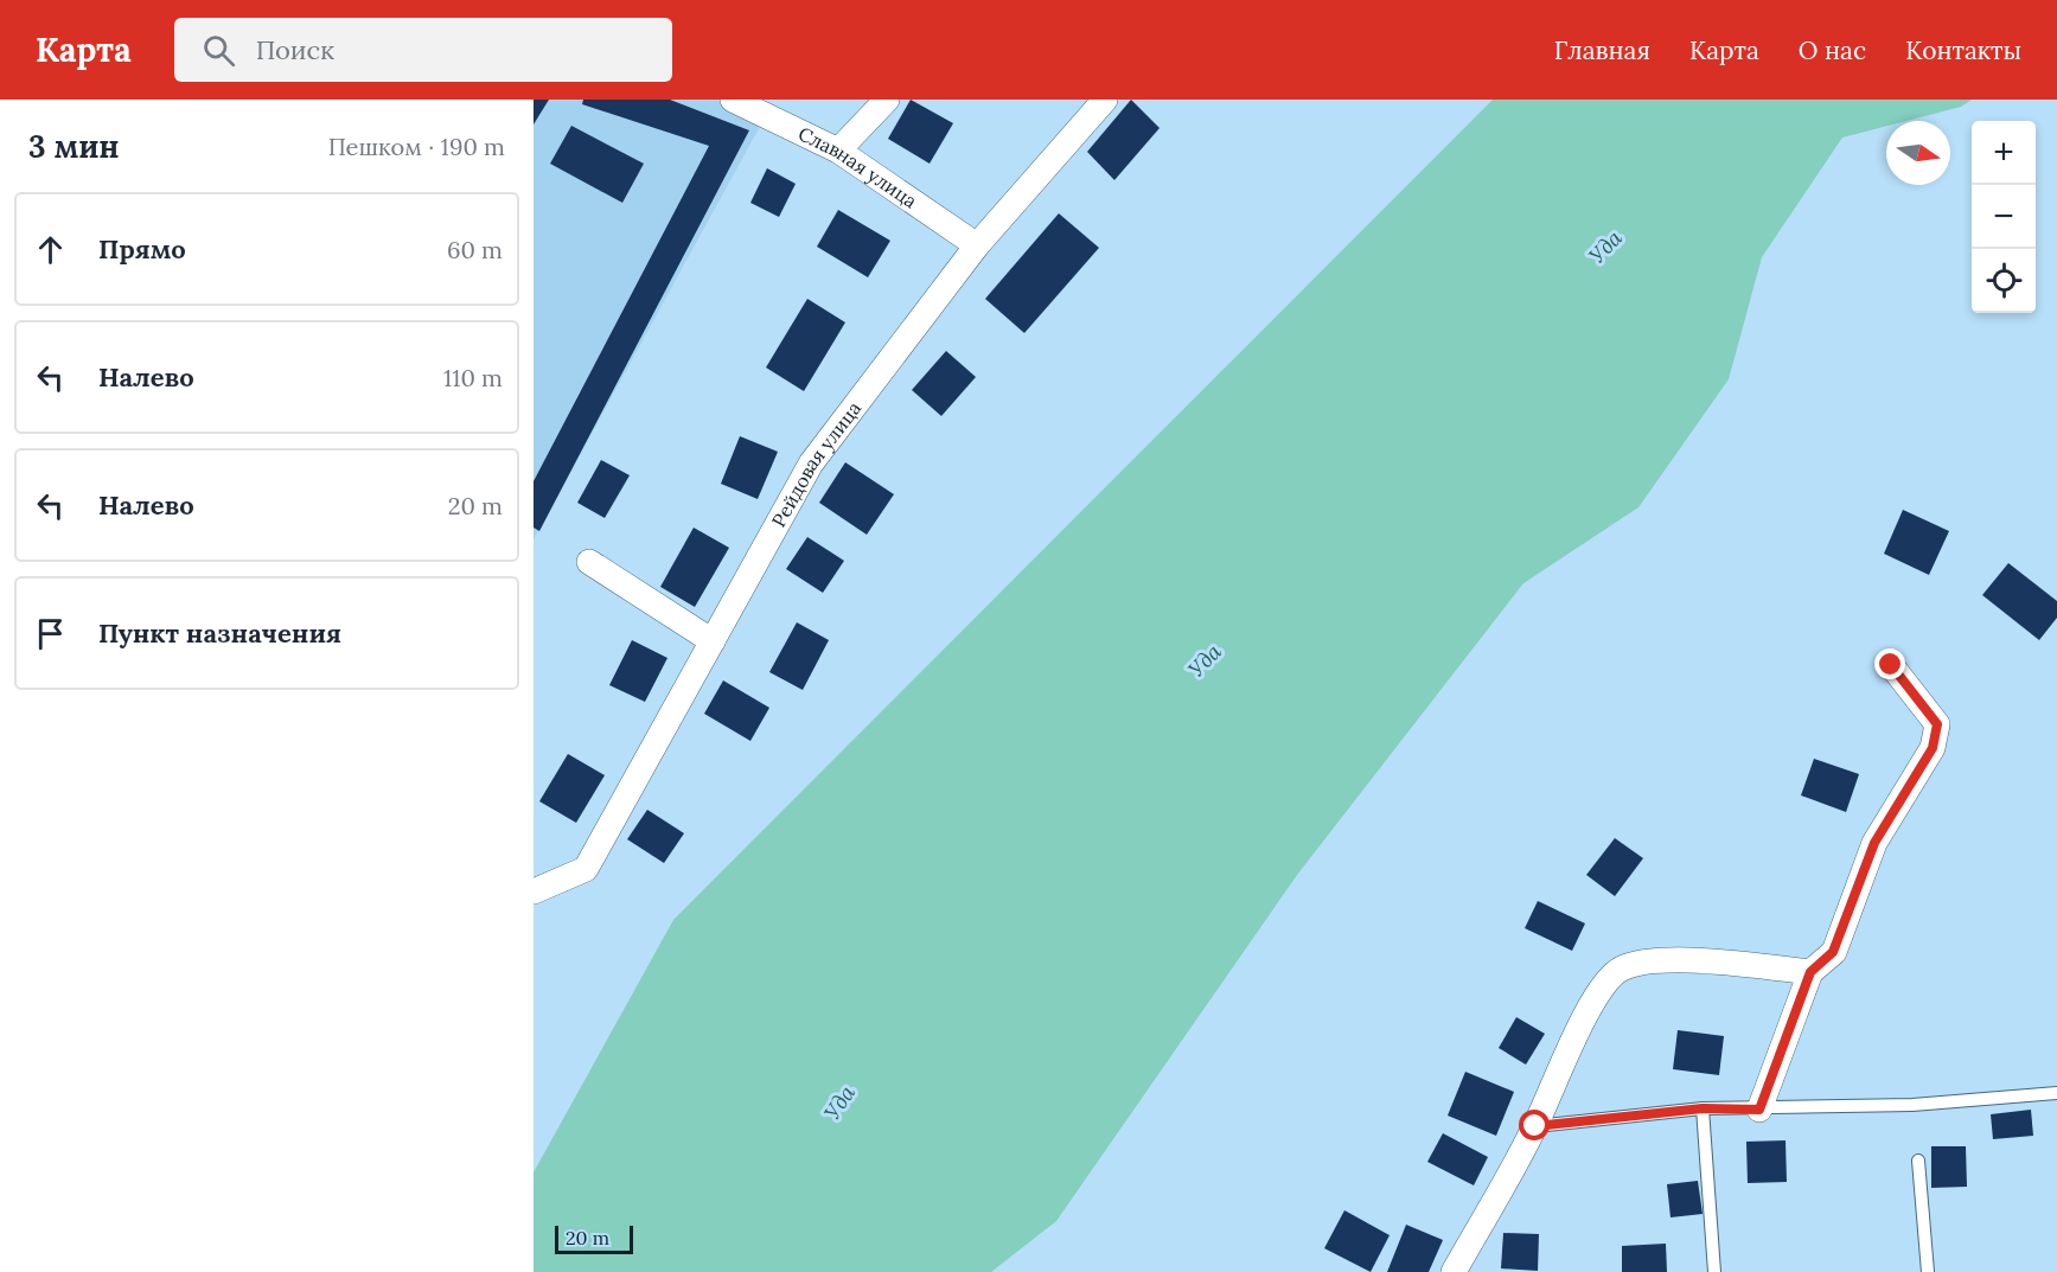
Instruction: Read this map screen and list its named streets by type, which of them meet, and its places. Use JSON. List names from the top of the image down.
{
  "streets": {
    "street": ["Славная улица", "Рейдовая улица"]
  },
  "crossings": [
    ["Славная улица", "Рейдовая улица"]
  ],
  "water": ["Уда"],
  "scale_bar": "20 m",
  "north": "right",
  "page": {
    "header": "Карта",
    "search": "Поиск",
    "nav": [
      "Главная",
      "Карта",
      "О нас",
      "Контакты"
    ],
    "heading": ["3 мин", "Пешком · 190 m"],
    "map_buttons": ["+", "−"],
    "list": [
      ["Прямо", "60 m"],
      ["Налево", "110 m"],
      ["Налево", "20 m"],
      "Пункт назначения"
    ],
    "scale": "20 m"
  }
}
